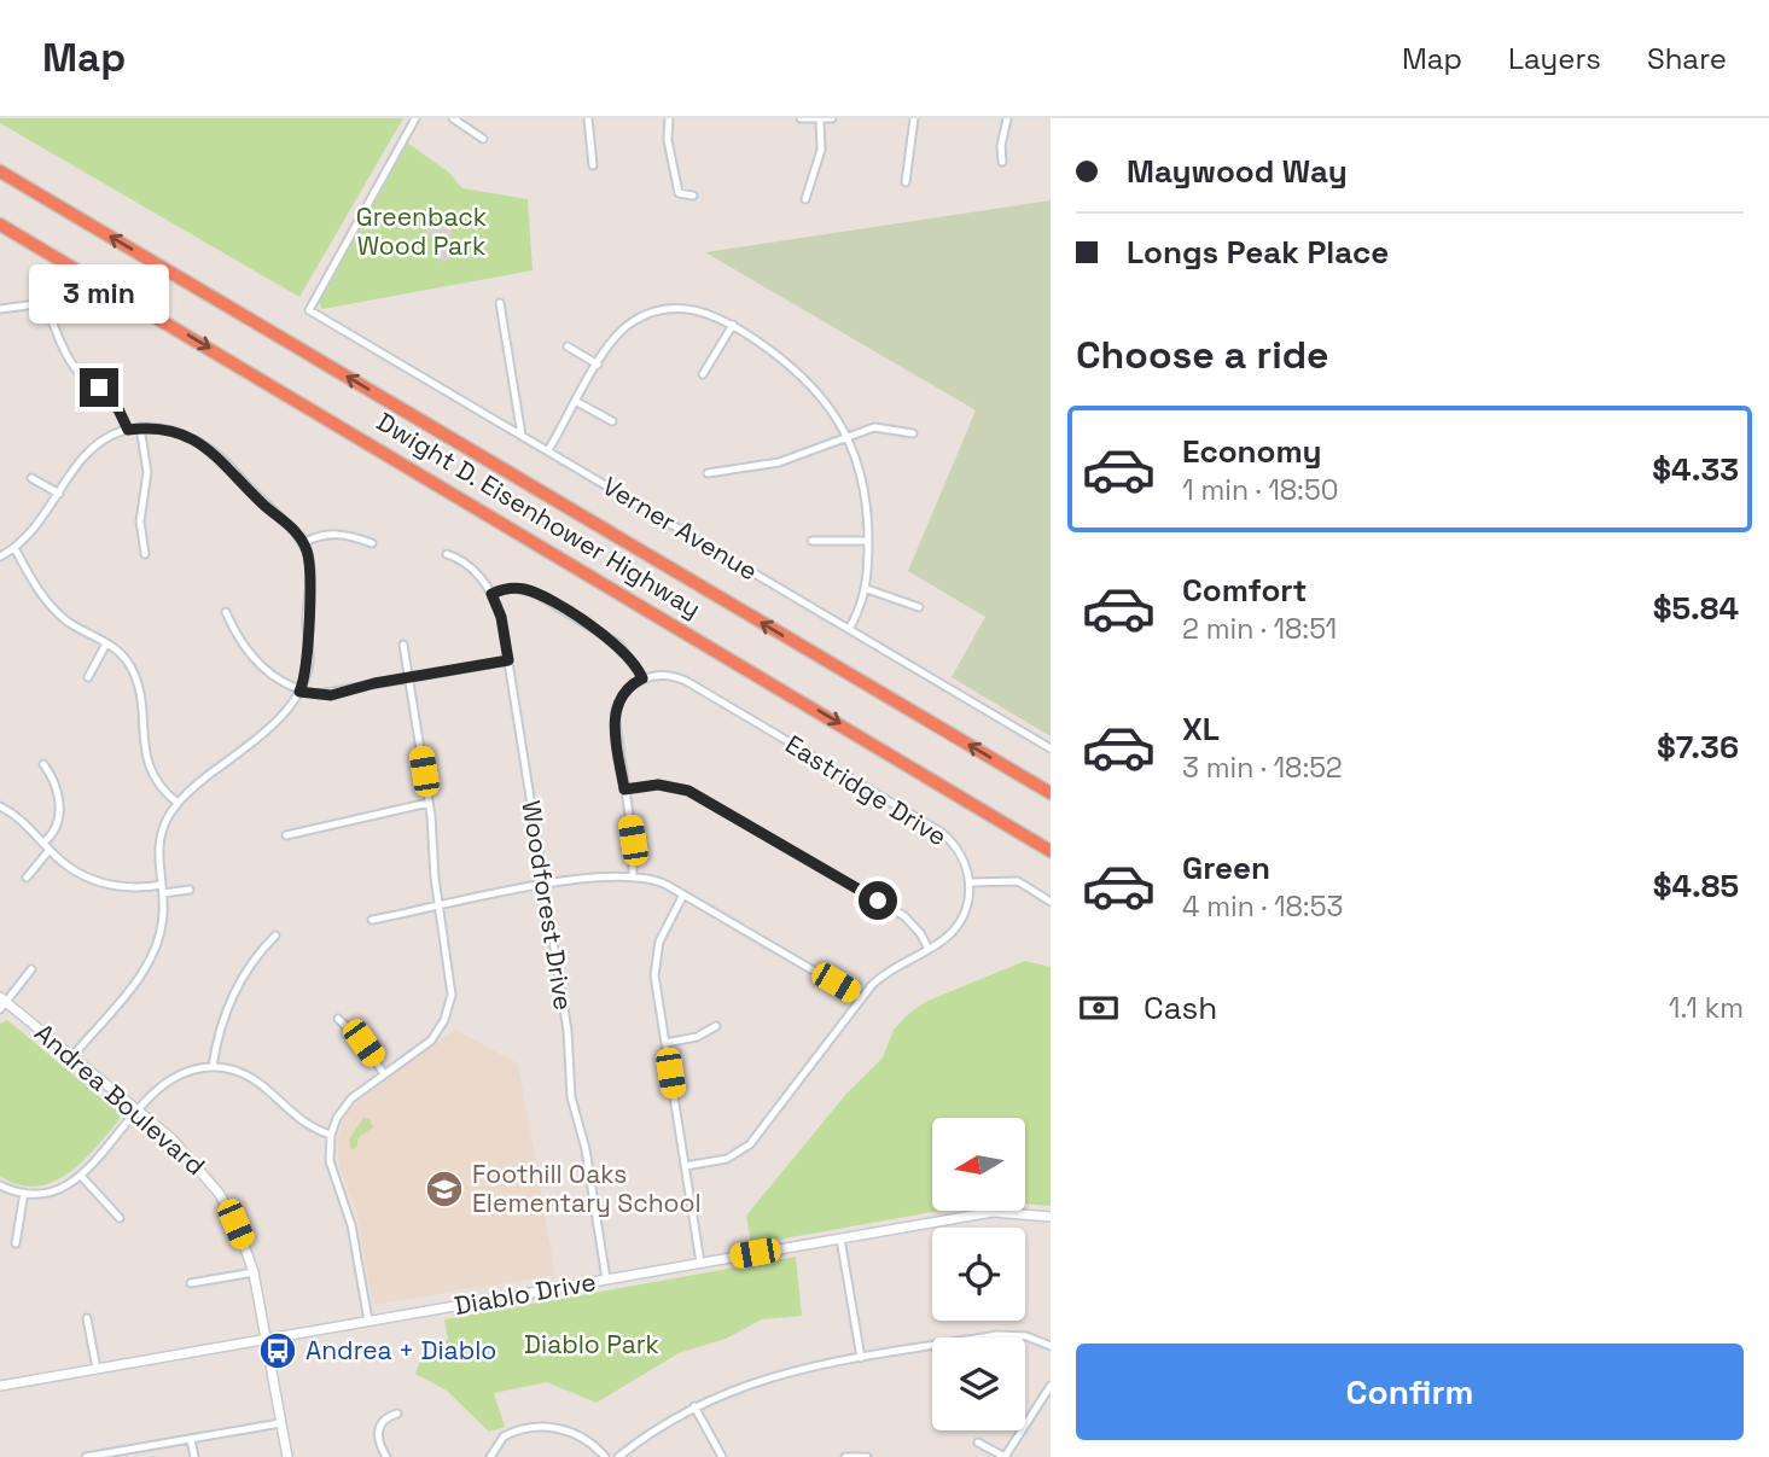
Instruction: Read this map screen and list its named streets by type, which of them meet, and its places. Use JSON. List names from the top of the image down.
{
  "streets": {
    "highway": ["Dwight D. Eisenhower Highway"],
    "street": [
      "Verner Avenue",
      "Eastridge Drive",
      "Woodforest Drive",
      "Andrea Boulevard",
      "Diablo Drive"
    ]
  },
  "crossings": [
    ["Woodforest Drive", "Diablo Drive"],
    ["Andrea Boulevard", "Diablo Drive"]
  ],
  "parks": ["Greenback Wood Park", "Diablo Park"],
  "places": {
    "school or university": ["Foothill Oaks Elementary School"],
    "bus stop": ["Andrea + Diablo"]
  },
  "north": "left",
  "page": {
    "header": "Map",
    "nav": ["Map", "Layers", "Share"],
    "banner": ["Maywood Way", "Longs Peak Place"],
    "bubble": "3 min",
    "heading": "Choose a ride",
    "list": [
      {
        "name": "Economy",
        "note": "1 min · 18:50",
        "value": "$4.33"
      },
      {
        "name": "Comfort",
        "note": "2 min · 18:51",
        "value": "$5.84"
      },
      {
        "name": "XL",
        "note": "3 min · 18:52",
        "value": "$7.36"
      },
      {
        "name": "Green",
        "note": "4 min · 18:53",
        "value": "$4.85"
      }
    ],
    "pay": ["Cash", "1.1 km"],
    "buttons": "Confirm"
  }
}
